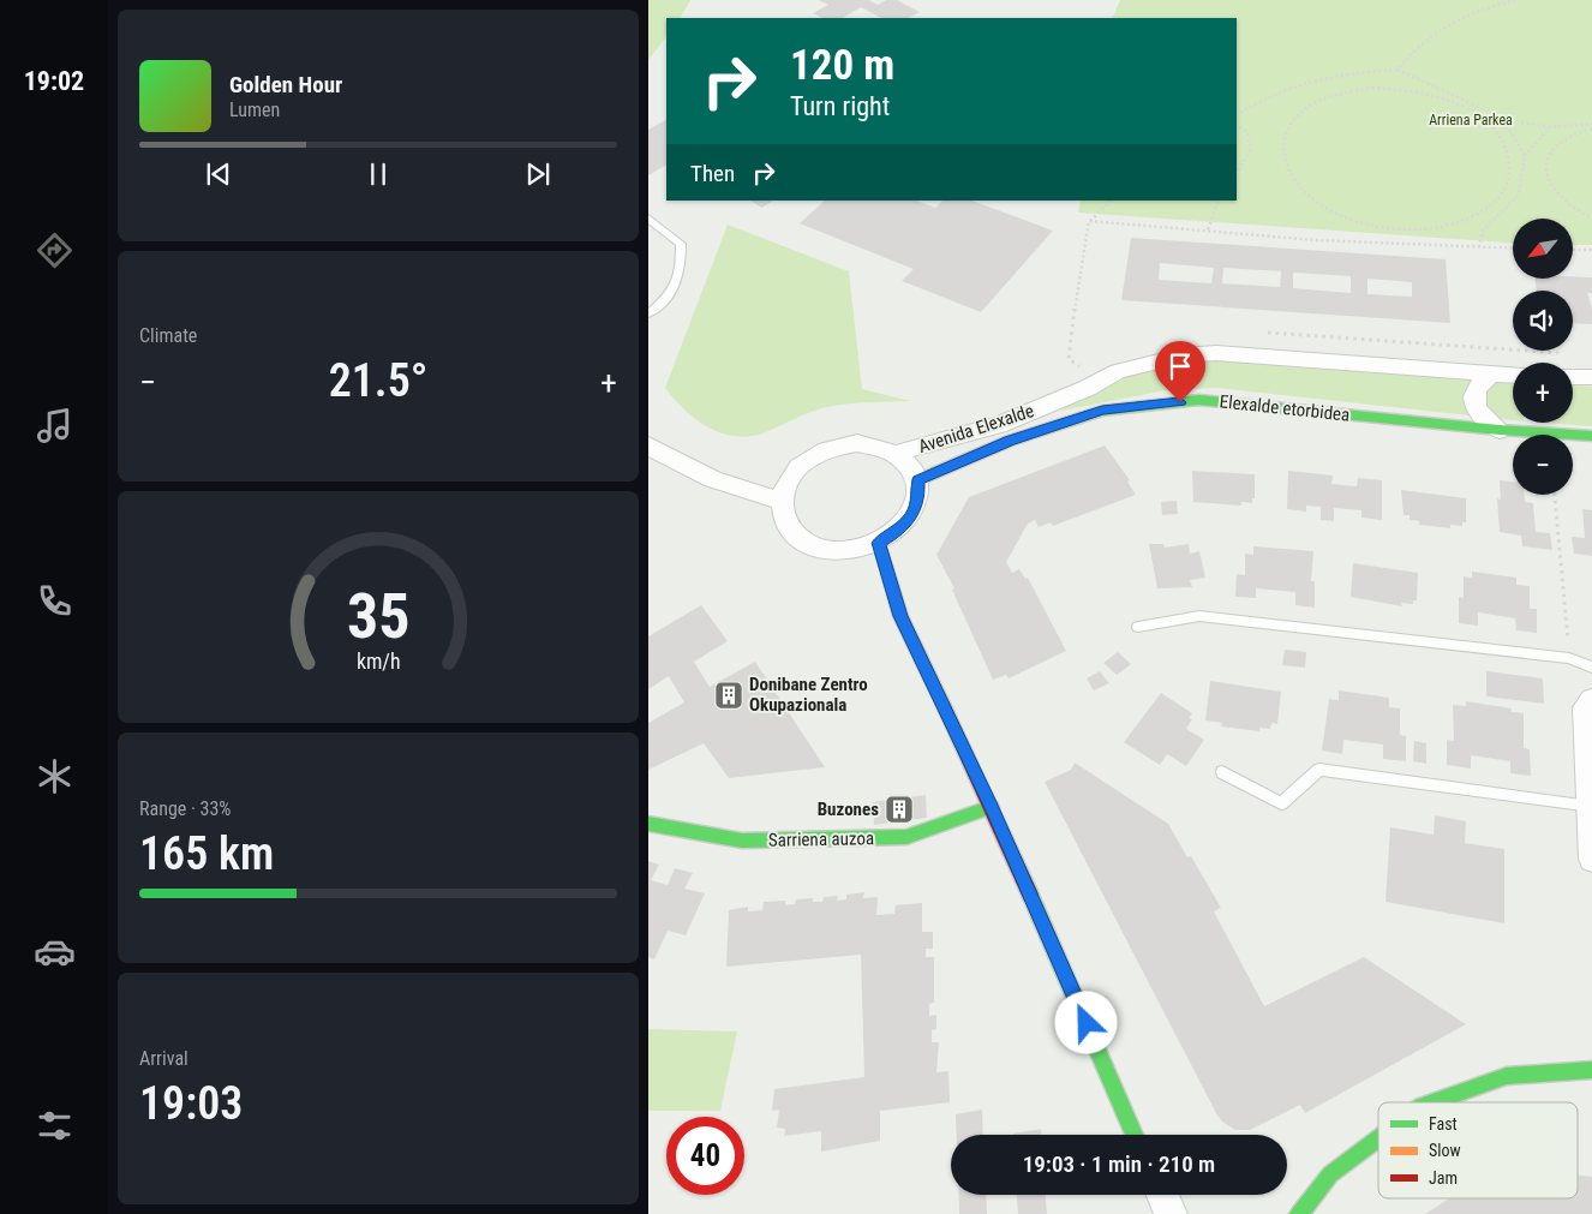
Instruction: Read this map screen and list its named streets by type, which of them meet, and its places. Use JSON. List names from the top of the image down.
{
  "streets": {
    "street": ["Elexalde etorbidea", "Avenida Elexalde", "Sarriena auzoa"]
  },
  "crossings": [
    ["Elexalde etorbidea", "Avenida Elexalde"]
  ],
  "parks": ["Arriena Parkea"],
  "places": {
    "building": ["Donibane Zentro Okupazionala", "Buzones"]
  },
  "legend": ["Fast", "Slow", "Jam"],
  "north": "bottom left",
  "page": {
    "tabs": "19:02",
    "turn": ["120 m", "Turn right"],
    "song": ["Golden Hour", "Lumen"],
    "then": "Then",
    "map_buttons": ["+", "−"],
    "tile": [
      "Climate",
      ["Range · 33%", "165 km"],
      ["Arrival", "19:03"]
    ],
    "heat": ["−", "21.5°", "+"],
    "limit": "40",
    "trip": "19:03 · 1 min · 210 m",
    "gauge": ["35", "km/h"]
  }
}
